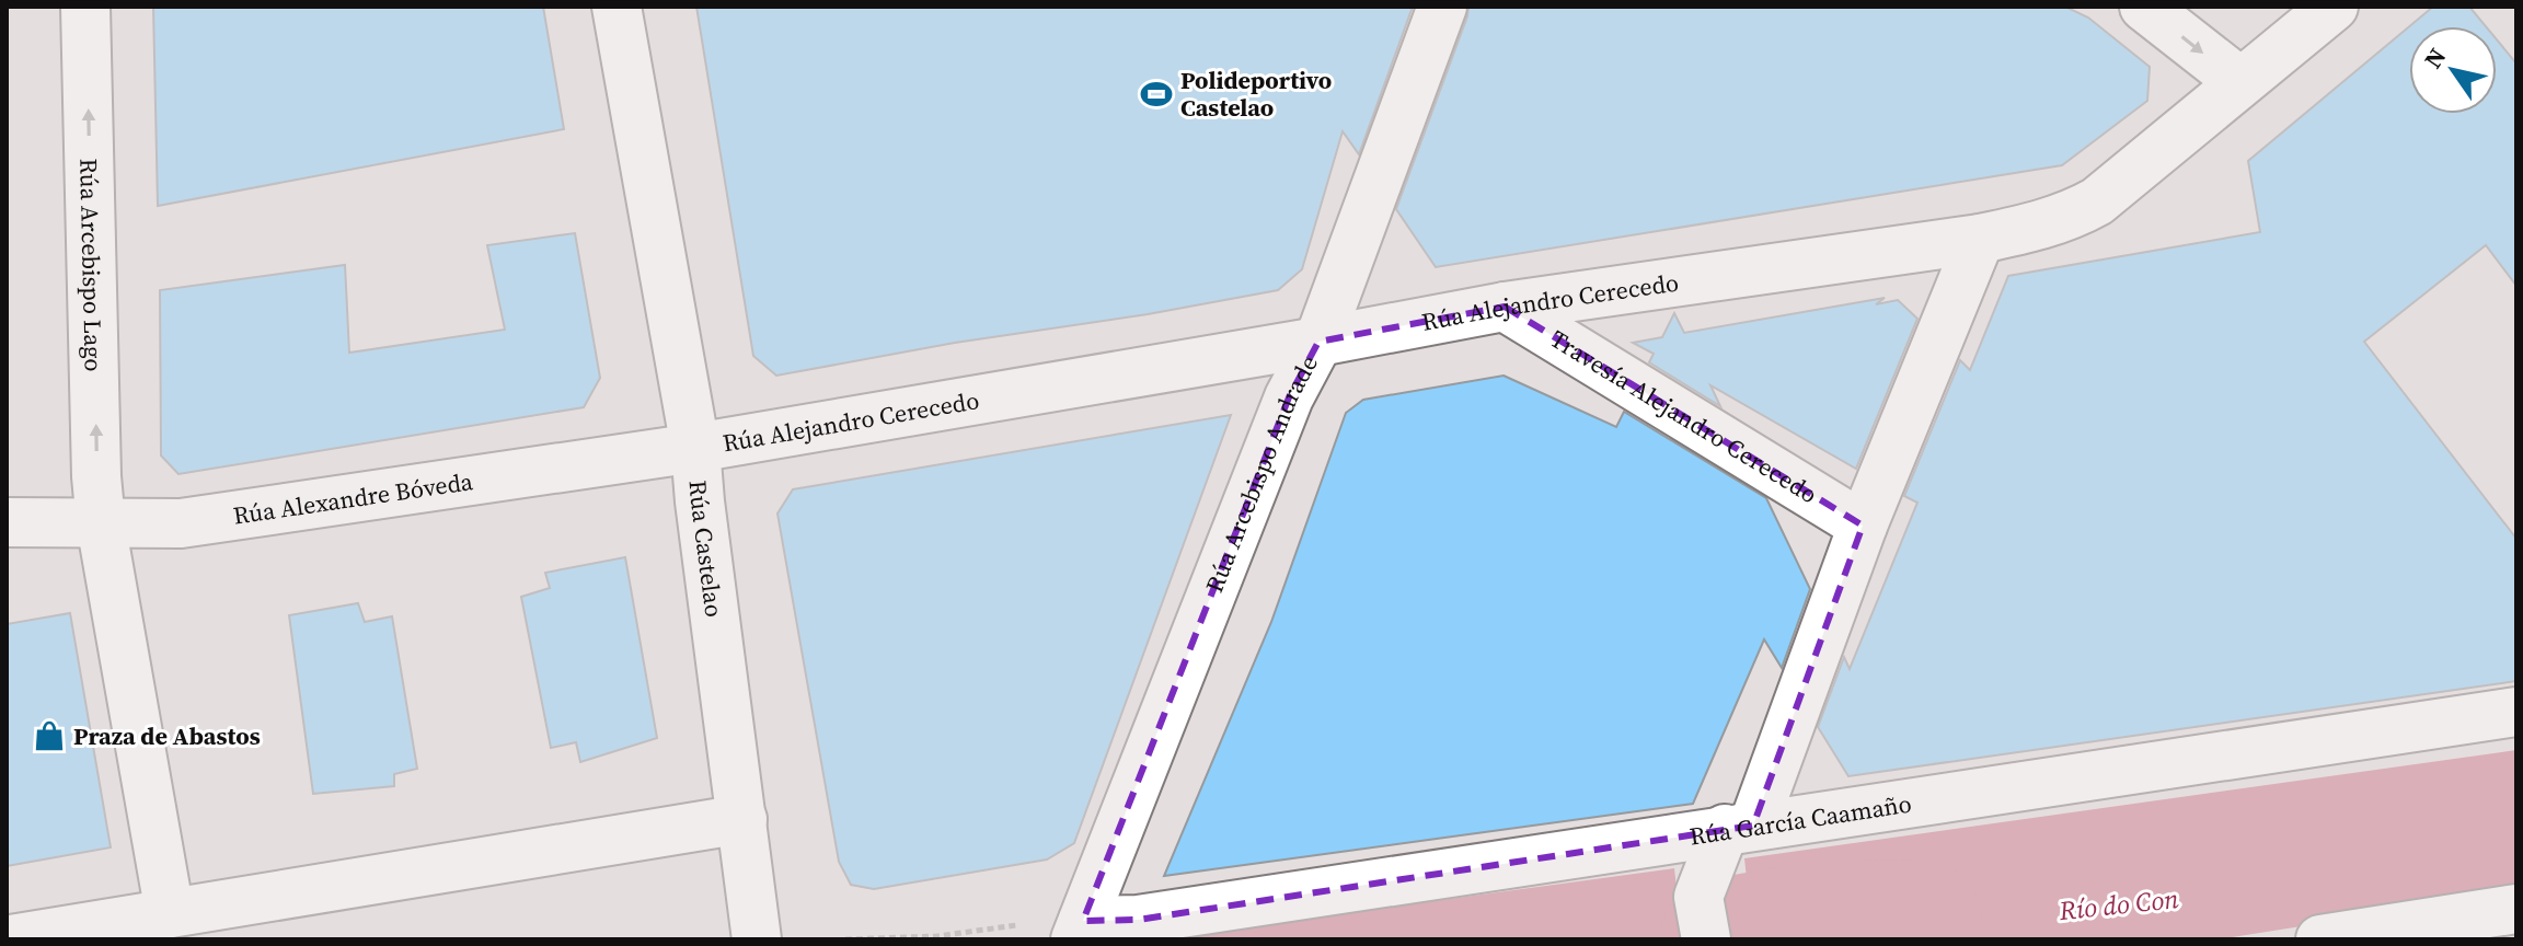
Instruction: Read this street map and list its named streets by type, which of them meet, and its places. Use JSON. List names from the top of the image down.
{
  "streets": {
    "street": [
      "Rúa Arcebispo Lago",
      "Rúa Alejandro Cerecedo",
      "Travesía Alejandro Cerecedo",
      "Rúa Arcebispo Andrade",
      "Rúa Alexandre Bóveda",
      "Rúa Castelao",
      "Rúa García Caamaño"
    ]
  },
  "crossings": [
    ["Rúa Arcebispo Lago", "Rúa Alexandre Bóveda"],
    ["Rúa Alejandro Cerecedo", "Travesía Alejandro Cerecedo"],
    ["Rúa Alejandro Cerecedo", "Rúa Arcebispo Andrade"],
    ["Rúa Alejandro Cerecedo", "Rúa Alexandre Bóveda"],
    ["Rúa Alejandro Cerecedo", "Rúa Castelao"],
    ["Rúa Arcebispo Andrade", "Rúa García Caamaño"],
    ["Rúa Alexandre Bóveda", "Rúa Castelao"]
  ],
  "one_way": ["Rúa Arcebispo Lago"],
  "water": ["Río do Con"],
  "places": {
    "sports": ["Polideportivo Castelao"],
    "shop": ["Praza de Abastos"]
  },
  "north": "top left"
}
